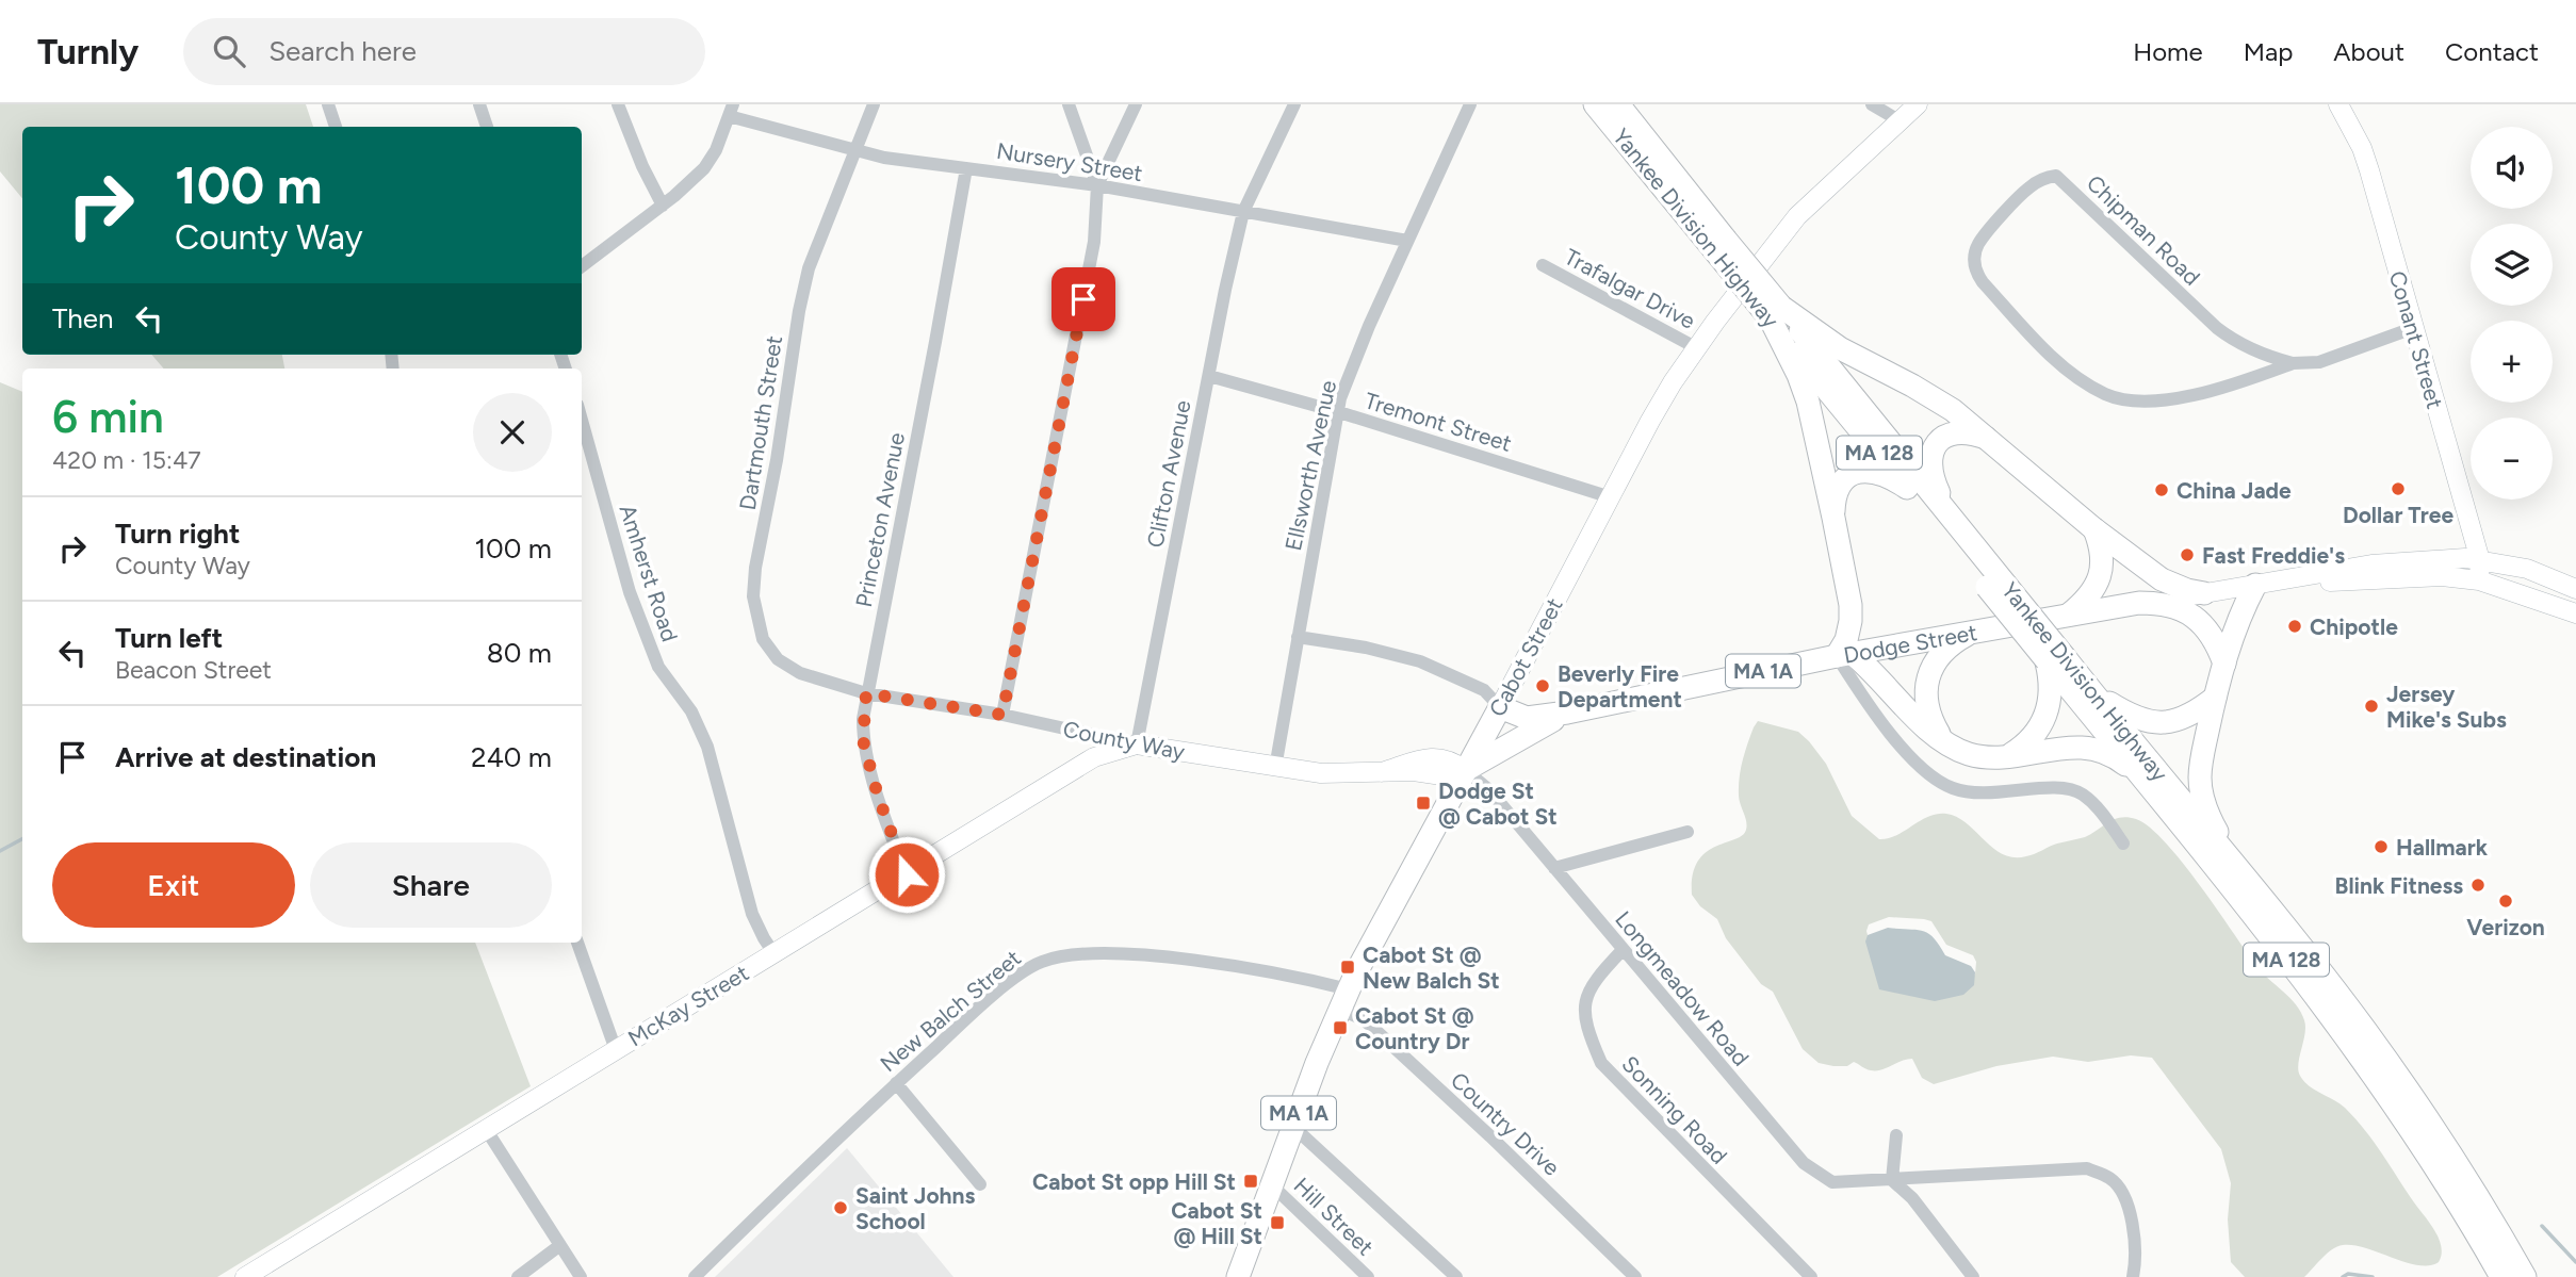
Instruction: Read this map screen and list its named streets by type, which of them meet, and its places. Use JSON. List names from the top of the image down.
{
  "streets": {
    "highway": [
      "Yankee Division Highway",
      "MA 128",
      "Dodge Street",
      "Cabot Street",
      "MA 1A"
    ],
    "main road": ["Conant Street", "County Way", "McKay Street"],
    "street": [
      "Nursery Street",
      "Chipman Road",
      "Trafalgar Drive",
      "Tremont Street",
      "Dartmouth Street",
      "Ellsworth Avenue",
      "Clifton Avenue",
      "Princeton Avenue",
      "Amherst Road",
      "Longmeadow Road",
      "New Balch Street",
      "Sonning Road",
      "Country Drive",
      "Hill Street"
    ]
  },
  "crossings": [
    ["Nursery Street", "Dartmouth Street"],
    ["Nursery Street", "Ellsworth Avenue"],
    ["Nursery Street", "Clifton Avenue"],
    ["Nursery Street", "Princeton Avenue"],
    ["Chipman Road", "Conant Street"],
    ["Trafalgar Drive", "Cabot Street"],
    ["Conant Street", "Dodge Street"],
    ["Tremont Street", "Ellsworth Avenue"],
    ["Tremont Street", "Clifton Avenue"],
    ["Tremont Street", "Cabot Street"],
    ["Dartmouth Street", "Princeton Avenue"],
    ["Dartmouth Street", "County Way"],
    ["Ellsworth Avenue", "County Way"],
    ["Clifton Avenue", "County Way"],
    ["Clifton Avenue", "McKay Street"],
    ["Princeton Avenue", "County Way"],
    ["Princeton Avenue", "McKay Street"],
    ["Amherst Road", "McKay Street"],
    ["Dodge Street", "Cabot Street"],
    ["Dodge Street", "County Way"],
    ["Dodge Street", "Longmeadow Road"],
    ["Cabot Street", "County Way"],
    ["Cabot Street", "Longmeadow Road"],
    ["Cabot Street", "New Balch Street"],
    ["Cabot Street", "Country Drive"],
    ["Cabot Street", "Hill Street"],
    ["County Way", "Longmeadow Road"],
    ["County Way", "McKay Street"],
    ["Longmeadow Road", "Sonning Road"],
    ["New Balch Street", "Country Drive"]
  ],
  "places": {
    "other": [
      "Dollar Tree",
      "China Jade",
      "Fast Freddie's",
      "Chipotle",
      "Beverly Fire Department",
      "Jersey Mike's Subs",
      "Hallmark",
      "Blink Fitness",
      "Verizon",
      "Saint Johns School"
    ],
    "transit": [
      "Dodge St @ Cabot St",
      "Cabot St @ New Balch St",
      "Cabot St @ Country Dr",
      "Cabot St opp Hill St",
      "Cabot St @ Hill St"
    ]
  },
  "page": {
    "header": "Turnly",
    "search": "Search here",
    "nav": [
      "Home",
      "Map",
      "About",
      "Contact"
    ],
    "map_buttons": ["+", "−"],
    "turn": ["100 m", "County Way"],
    "then": "Then",
    "heading": ["6 min", "420 m · 15:47"],
    "list": [
      {
        "name": "Turn right",
        "note": "County Way",
        "value": "100 m"
      },
      {
        "name": "Turn left",
        "note": "Beacon Street",
        "value": "80 m"
      },
      {
        "name": "Arrive at destination",
        "value": "240 m"
      }
    ],
    "buttons": ["Exit", "Share"]
  }
}
